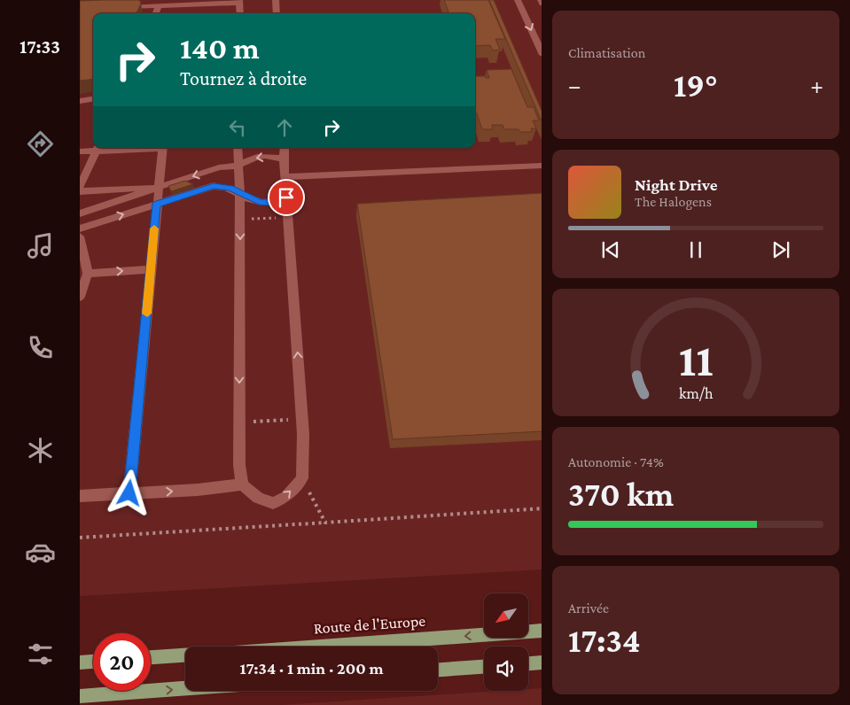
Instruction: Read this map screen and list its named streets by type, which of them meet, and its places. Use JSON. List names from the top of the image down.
{
  "streets": {
    "main road": ["Route de l'Europe"]
  },
  "one_way": ["Route de l'Europe"],
  "north": "bottom left",
  "page": {
    "tabs": "17:33",
    "tile": [
      "Climatisation",
      ["Autonomie · 74%", "370 km"],
      ["Arrivée", "17:34"]
    ],
    "turn": ["140 m", "Tournez à droite"],
    "heat": ["−", "19°", "+"],
    "song": ["Night Drive", "The Halogens"],
    "limit": "20",
    "trip": "17:34 · 1 min · 200 m",
    "gauge": ["11", "km/h"]
  }
}
